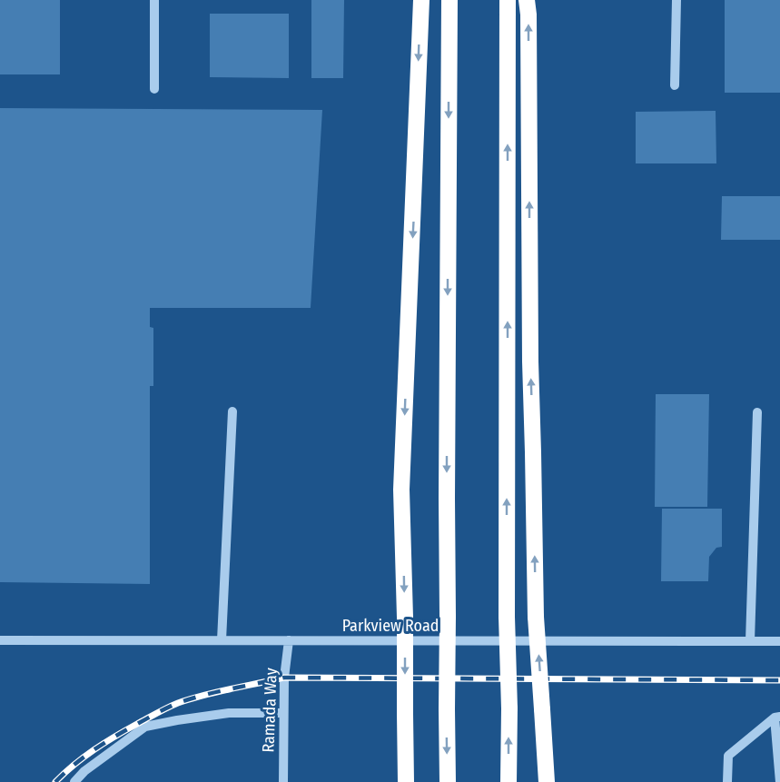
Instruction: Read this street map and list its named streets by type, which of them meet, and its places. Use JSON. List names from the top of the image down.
{
  "streets": {
    "street": ["Parkview Road", "Ramada Way"]
  },
  "crossings": [
    ["Parkview Road", "Ramada Way"]
  ]
}
